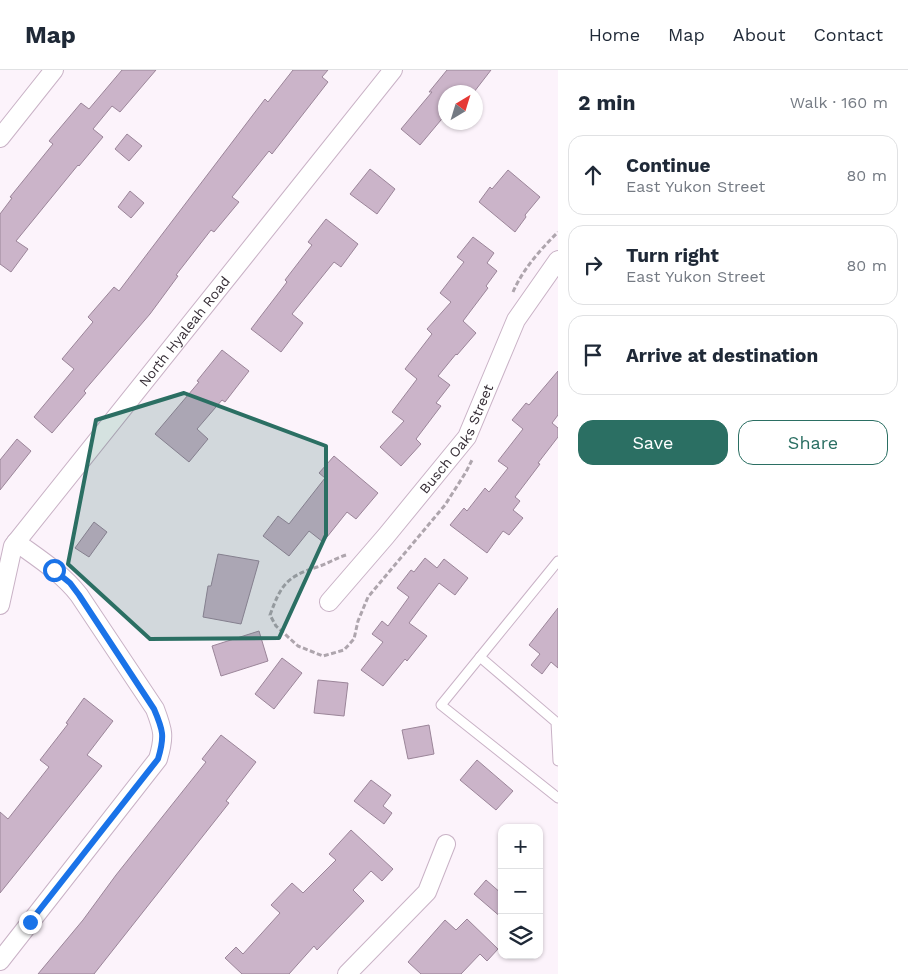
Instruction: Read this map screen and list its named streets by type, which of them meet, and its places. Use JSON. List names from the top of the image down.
{
  "streets": {
    "street": ["North Hyaleah Road", "Busch Oaks Street"]
  },
  "north": "top right",
  "page": {
    "header": "Map",
    "nav": [
      "Home",
      "Map",
      "About",
      "Contact"
    ],
    "heading": ["2 min", "Walk · 160 m"],
    "list": [
      ["Continue", "East Yukon Street", "80 m"],
      ["Turn right", "East Yukon Street", "80 m"],
      "Arrive at destination"
    ],
    "buttons": ["Save", "Share"],
    "map_buttons": ["+", "−"]
  }
}
